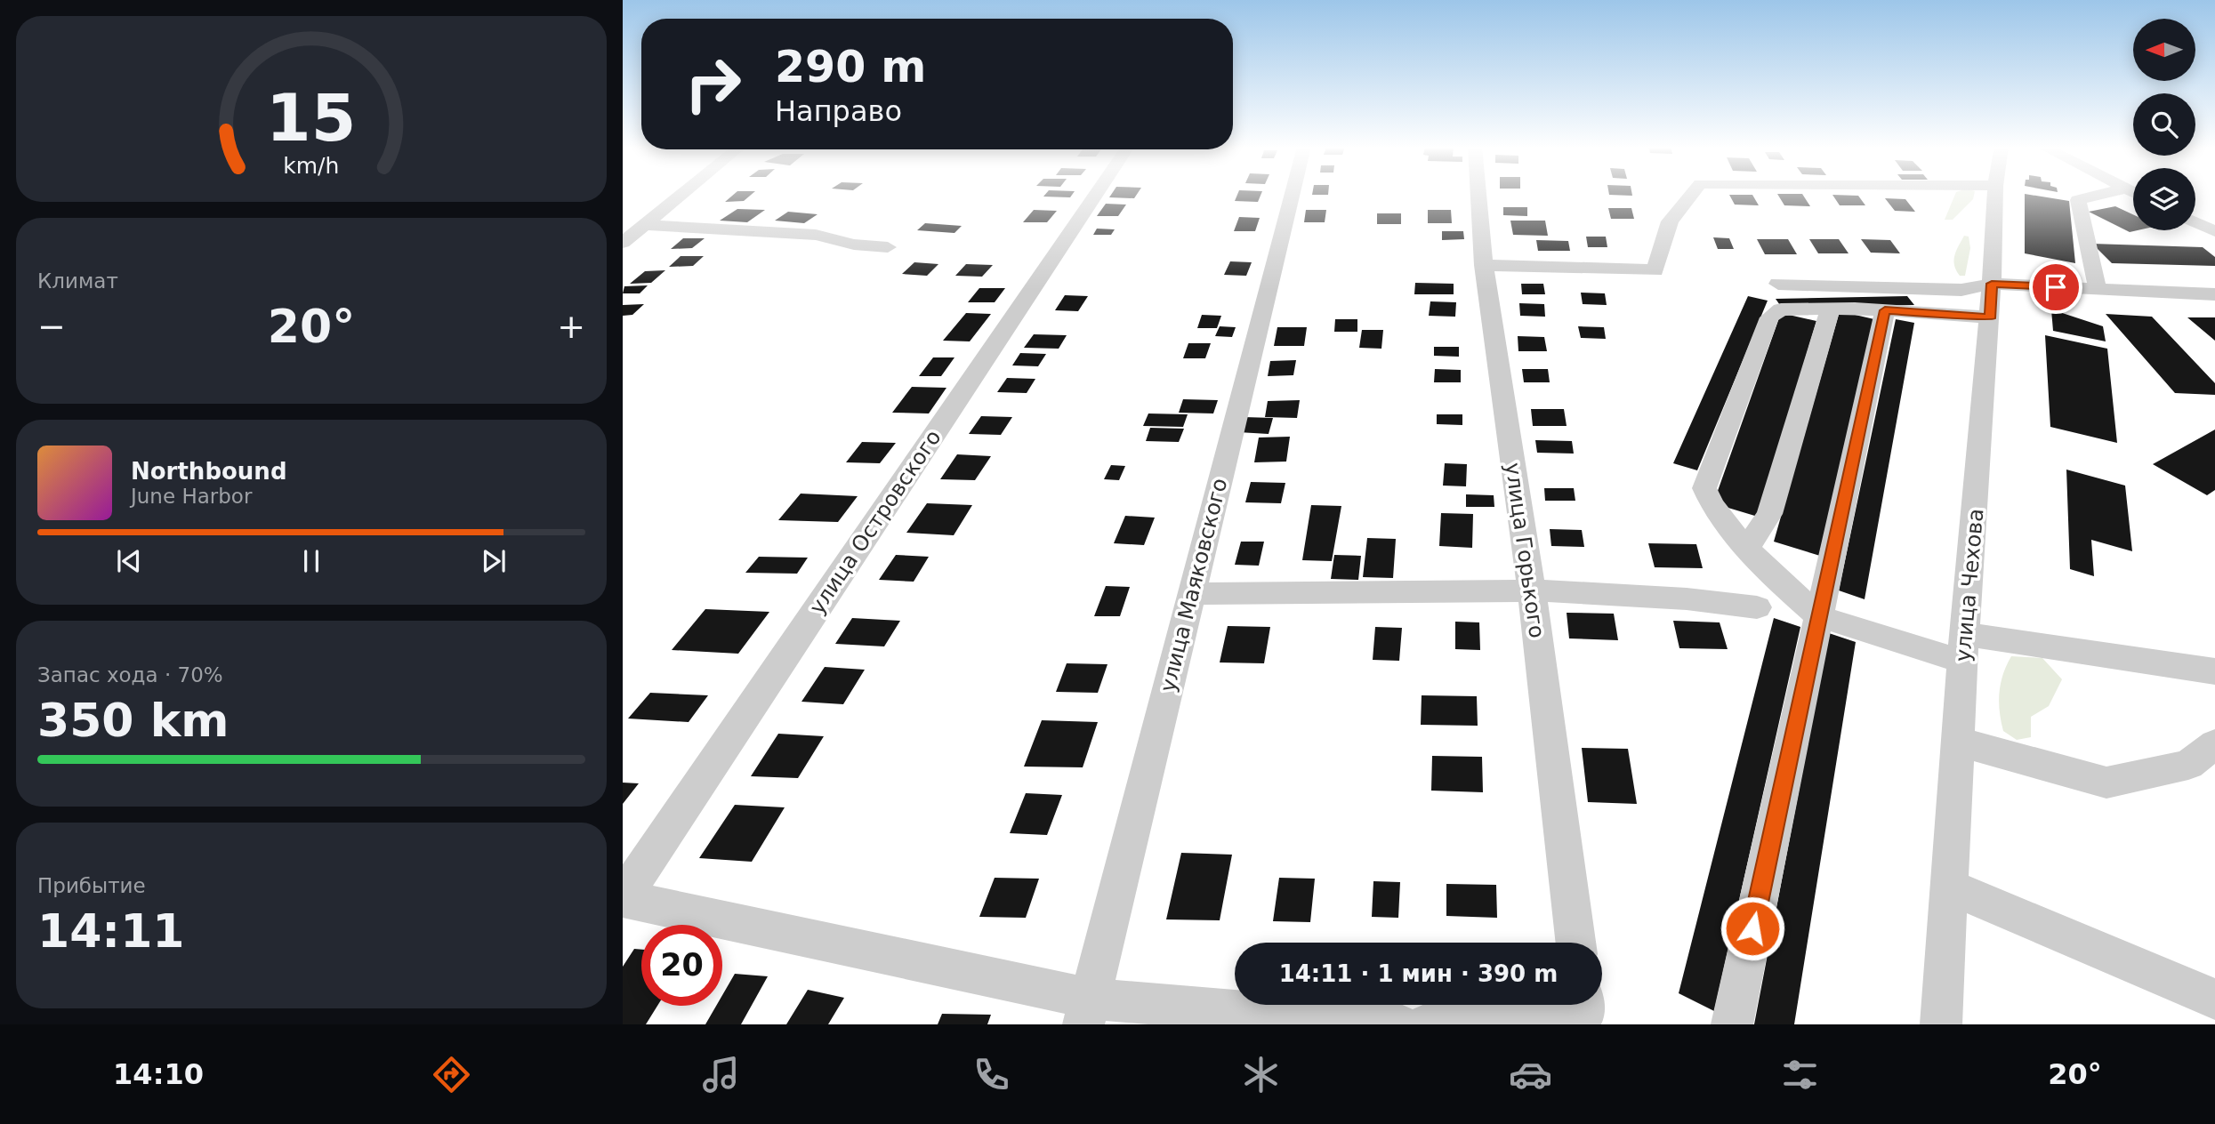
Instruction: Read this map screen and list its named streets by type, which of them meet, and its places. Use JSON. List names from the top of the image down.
{
  "streets": {
    "street": [
      "улица Островского",
      "улица Горького",
      "улица Маяковского",
      "улица Чехова"
    ]
  },
  "north": "left",
  "page": {
    "turn": ["290 m", "Направо"],
    "tile": [
      "Климат",
      ["Запас хода · 70%", "350 km"],
      ["Прибытие", "14:11"]
    ],
    "heat": ["−", "20°", "+"],
    "song": ["Northbound", "June Harbor"],
    "limit": "20",
    "trip": "14:11 · 1 мин · 390 m",
    "tabs": ["14:10", "20°"],
    "gauge": ["15", "km/h"]
  }
}
